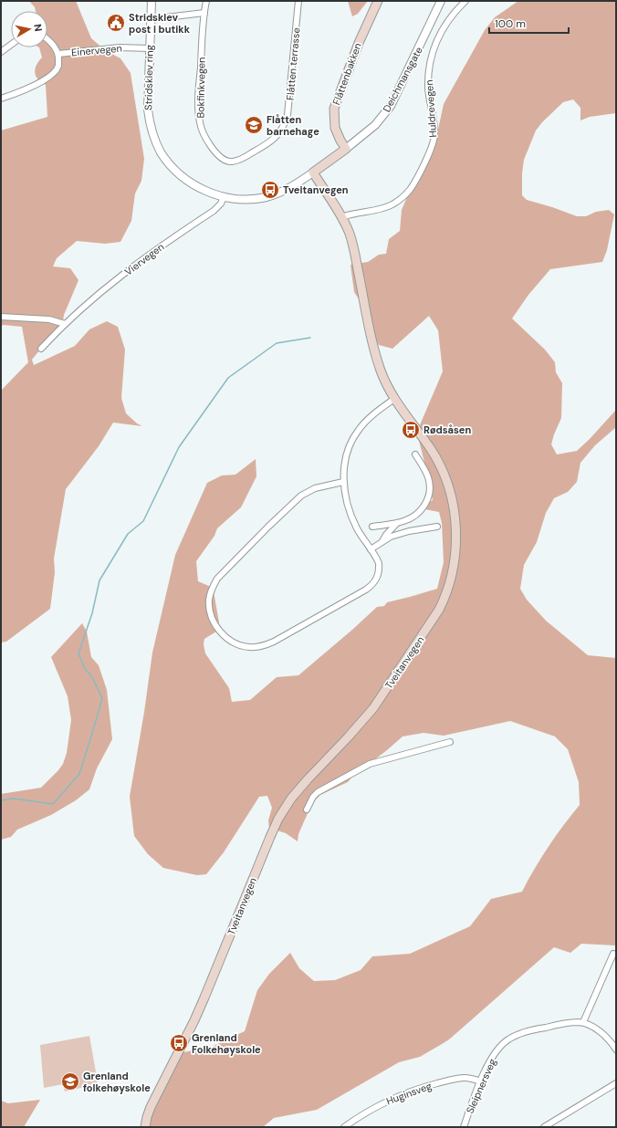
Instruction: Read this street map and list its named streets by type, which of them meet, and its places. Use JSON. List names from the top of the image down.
{
  "streets": {
    "main road": ["Flåttenbakken", "Deichmansgate", "Tveitanvegen"],
    "street": [
      "Einervegen",
      "Flåtten terrasse",
      "Stridsklev ring",
      "Bokfinkvegen",
      "Huldrevegen",
      "Viervegen",
      "Sleipnersveg",
      "Huginsveg"
    ]
  },
  "crossings": [
    ["Einervegen", "Stridsklev ring"],
    ["Flåtten terrasse", "Bokfinkvegen"],
    ["Flåttenbakken", "Deichmansgate"],
    ["Stridsklev ring", "Deichmansgate"],
    ["Stridsklev ring", "Viervegen"],
    ["Stridsklev ring", "Tveitanvegen"],
    ["Deichmansgate", "Tveitanvegen"],
    ["Huldrevegen", "Tveitanvegen"],
    ["Sleipnersveg", "Huginsveg"]
  ],
  "places": {
    "public building": ["Stridsklev post i butikk"],
    "school or university": ["Flåtten barnehage", "Grenland folkehøyskole"],
    "bus stop": ["Tveitanvegen", "Rødsåsen", "Grenland Folkehøyskole"]
  },
  "scale_bar": "100 m",
  "north": "right"
}
